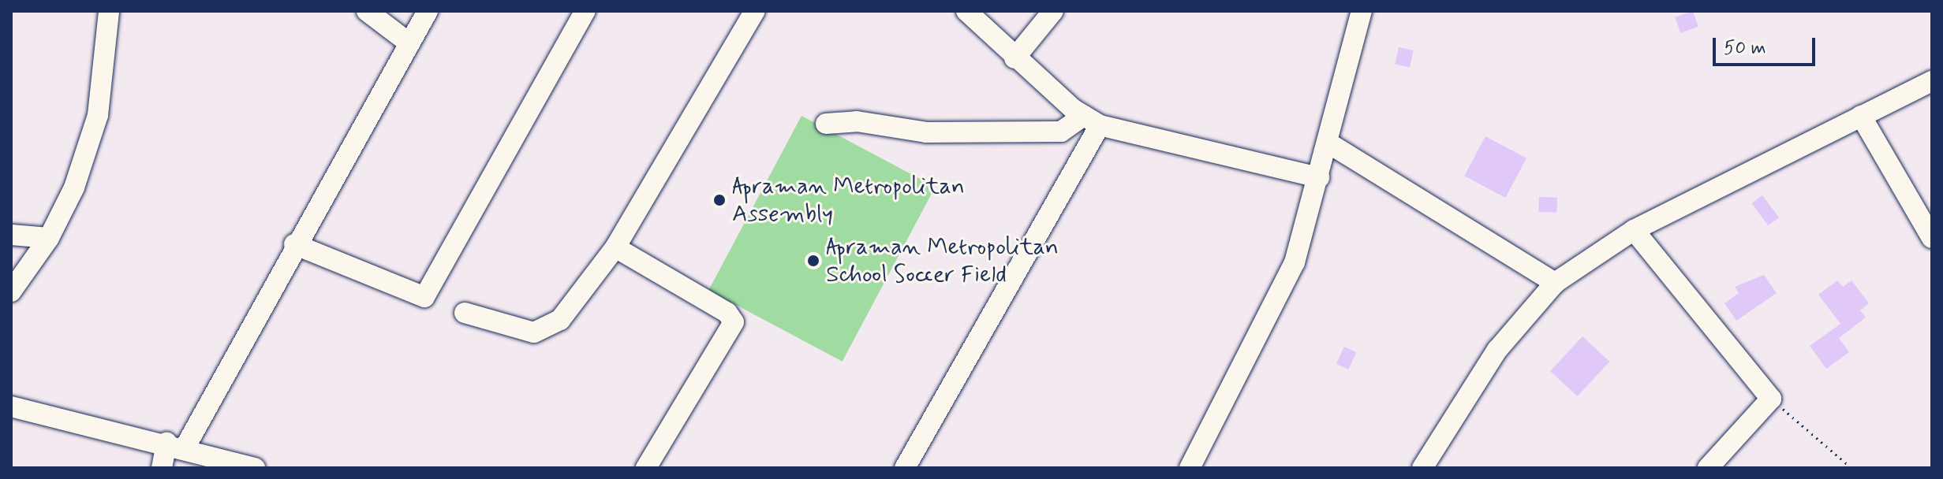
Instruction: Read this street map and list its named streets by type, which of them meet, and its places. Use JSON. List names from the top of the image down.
{
  "places": ["Apraman Metropolitan Assembly", "Apraman Metropolitan School Soccer Field"],
  "scale_bar": "50 m"
}
